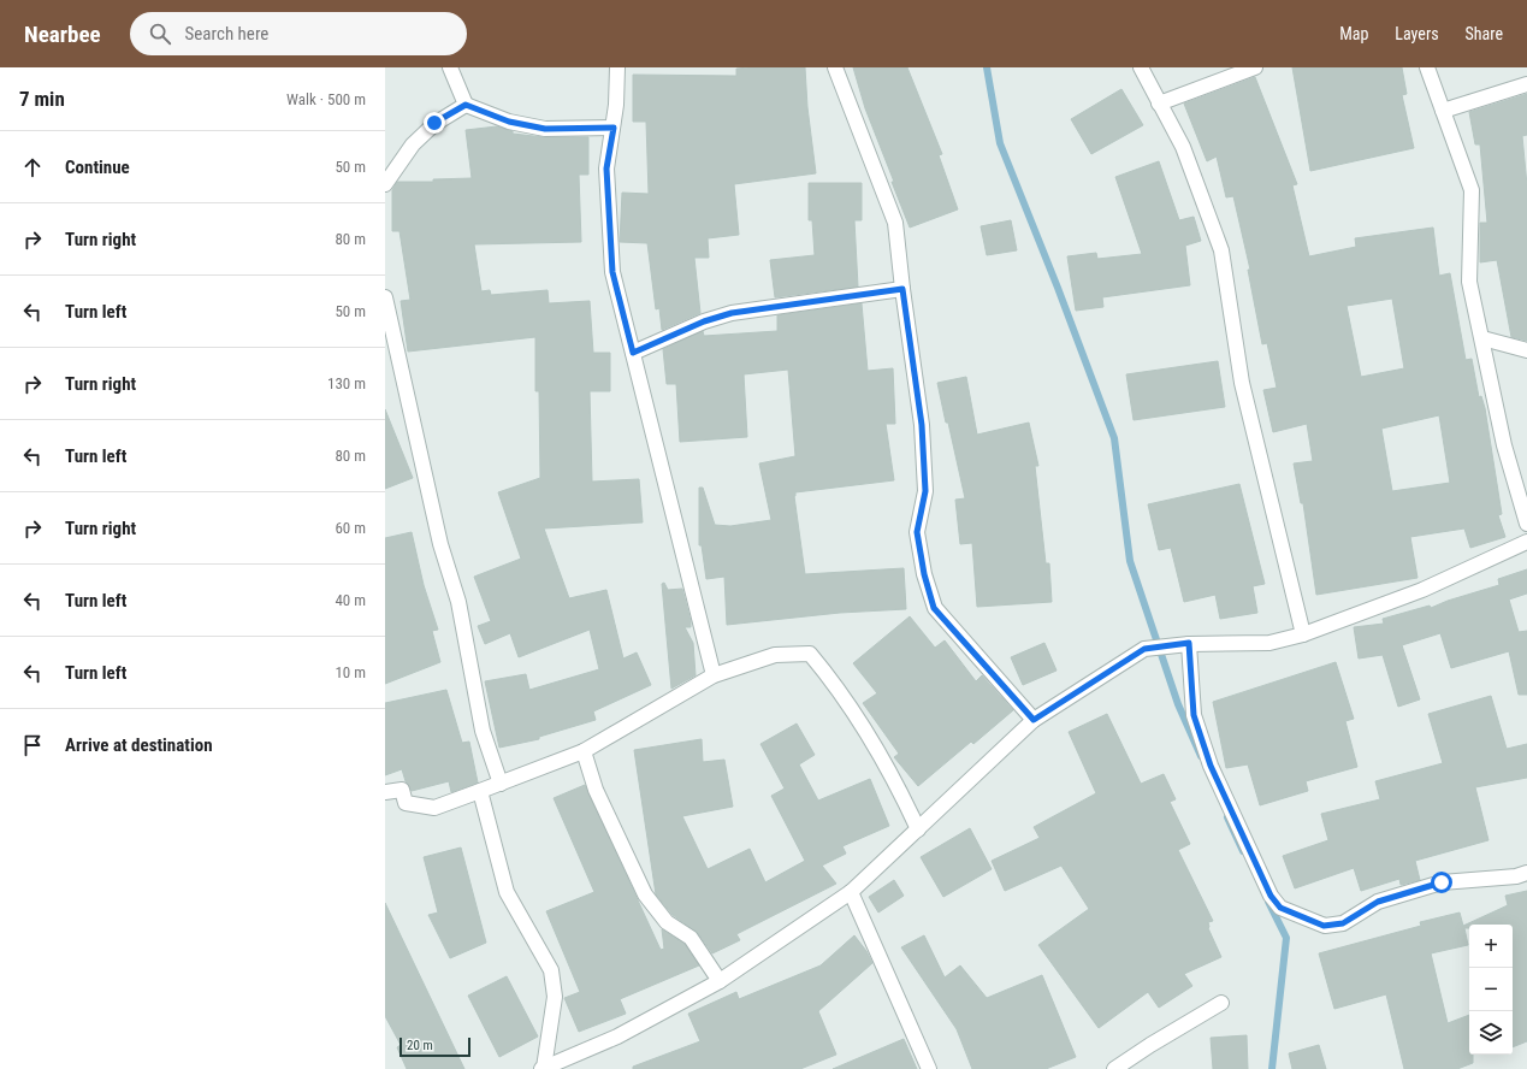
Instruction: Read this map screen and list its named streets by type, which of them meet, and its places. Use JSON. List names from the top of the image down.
{
  "scale_bar": "20 m",
  "page": {
    "header": "Nearbee",
    "search": "Search here",
    "nav": ["Map", "Layers", "Share"],
    "heading": ["7 min", "Walk · 500 m"],
    "list": [
      ["Continue", "50 m"],
      ["Turn right", "80 m"],
      ["Turn left", "50 m"],
      ["Turn right", "130 m"],
      ["Turn left", "80 m"],
      ["Turn right", "60 m"],
      ["Turn left", "40 m"],
      ["Turn left", "10 m"],
      "Arrive at destination"
    ],
    "map_buttons": ["+", "−"],
    "scale": "20 m"
  }
}
